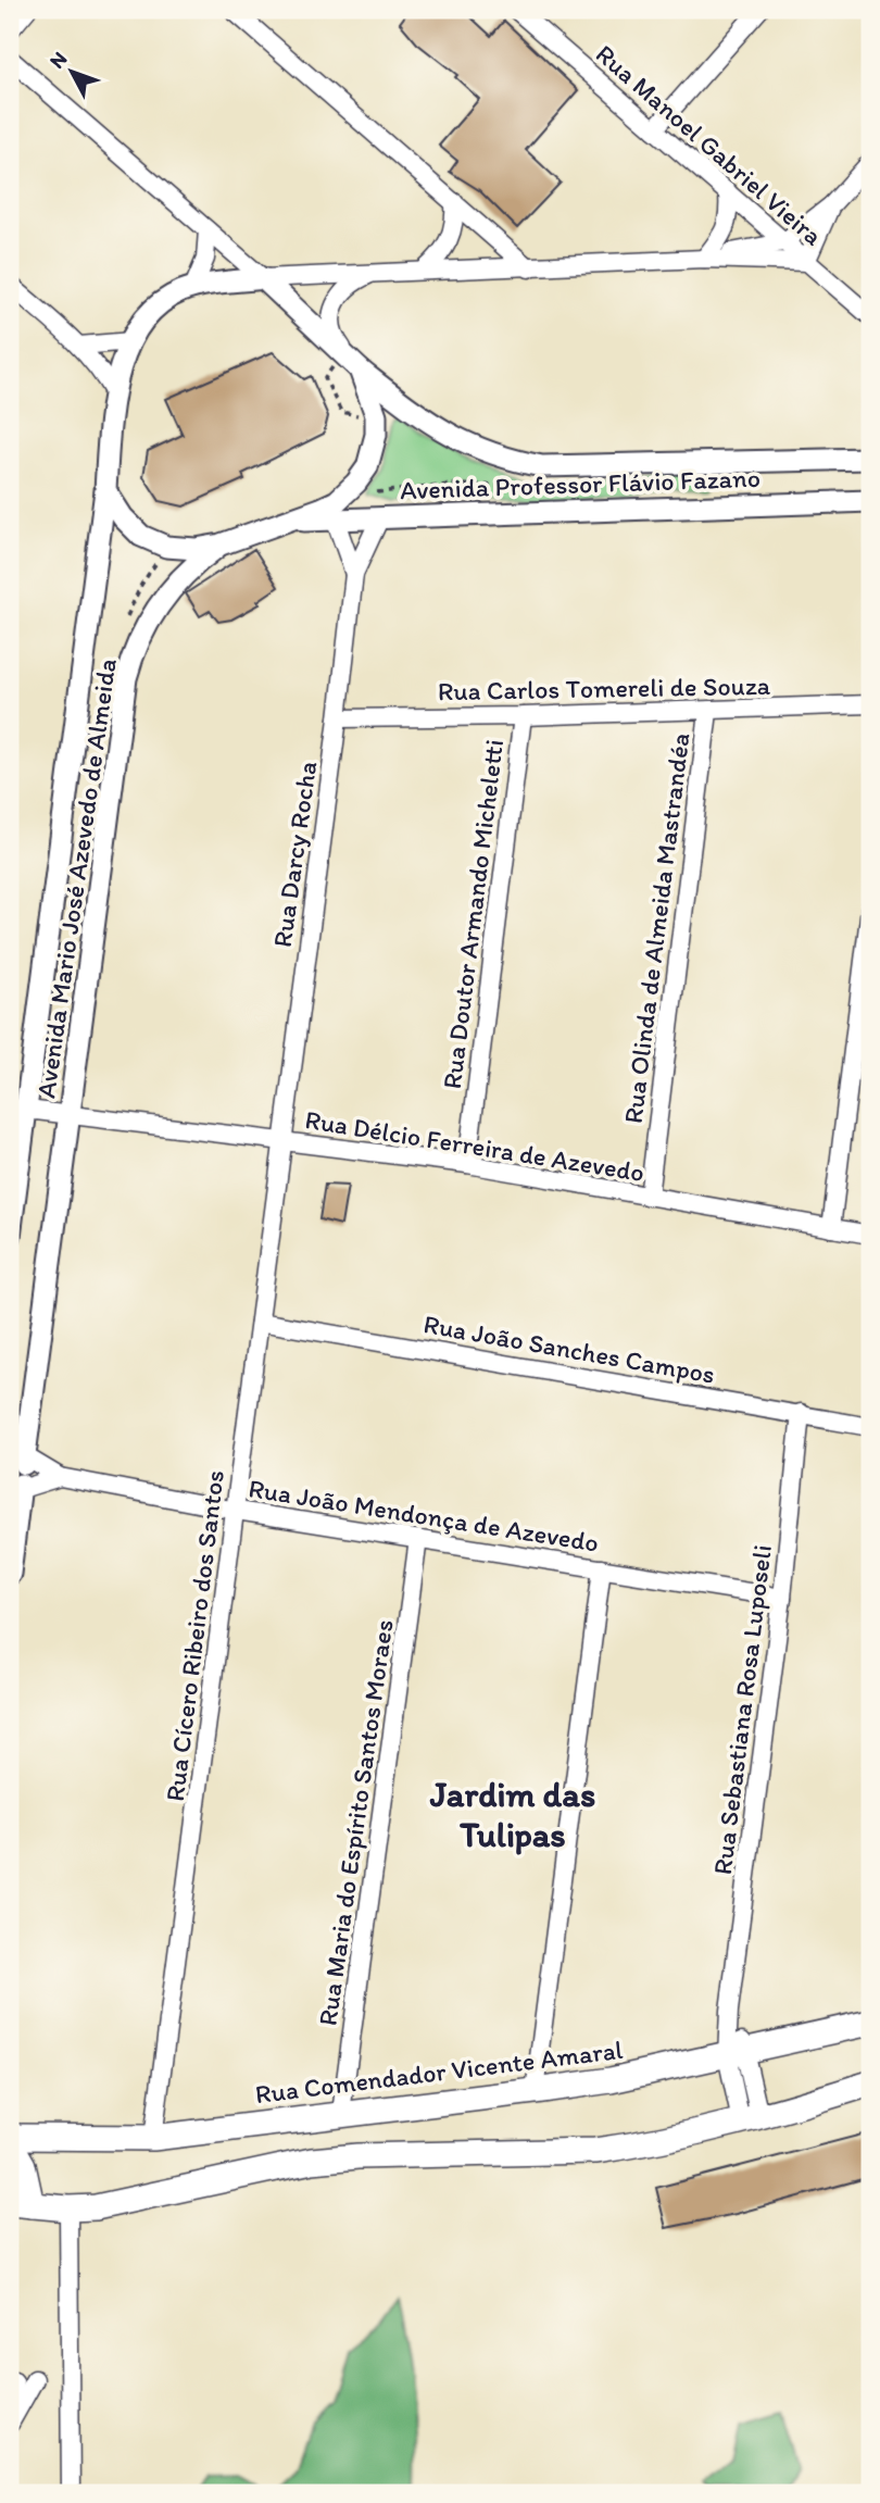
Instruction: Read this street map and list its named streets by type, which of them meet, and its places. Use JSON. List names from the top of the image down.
{
  "streets": {
    "main road": ["Rua Comendador Vicente Amaral"],
    "street": [
      "Rua Manoel Gabriel Vieira",
      "Avenida Professor Flávio Fazano",
      "Rua Carlos Tomereli de Souza",
      "Rua Darcy Rocha",
      "Avenida Mario José Azevedo de Almeida",
      "Rua Doutor Armando Micheletti",
      "Rua Olinda de Almeida Mastrandéa",
      "Rua Délcio Ferreira de Azevedo",
      "Rua João Sanches Campos",
      "Rua João Mendonça de Azevedo",
      "Rua Cícero Ribeiro dos Santos",
      "Rua Sebastiana Rosa Luposeli",
      "Rua Maria do Espírito Santos Moraes"
    ]
  },
  "crossings": [
    ["Avenida Professor Flávio Fazano", "Rua Darcy Rocha"],
    ["Avenida Professor Flávio Fazano", "Avenida Mario José Azevedo de Almeida"],
    ["Rua Carlos Tomereli de Souza", "Rua Darcy Rocha"],
    ["Rua Carlos Tomereli de Souza", "Rua Doutor Armando Micheletti"],
    ["Rua Carlos Tomereli de Souza", "Rua Olinda de Almeida Mastrandéa"],
    ["Rua Darcy Rocha", "Rua Délcio Ferreira de Azevedo"],
    ["Rua Darcy Rocha", "Rua Cícero Ribeiro dos Santos"],
    ["Avenida Mario José Azevedo de Almeida", "Rua Délcio Ferreira de Azevedo"],
    ["Avenida Mario José Azevedo de Almeida", "Rua João Mendonça de Azevedo"],
    ["Rua Doutor Armando Micheletti", "Rua Délcio Ferreira de Azevedo"],
    ["Rua Olinda de Almeida Mastrandéa", "Rua Délcio Ferreira de Azevedo"],
    ["Rua Délcio Ferreira de Azevedo", "Rua Cícero Ribeiro dos Santos"],
    ["Rua João Sanches Campos", "Rua Cícero Ribeiro dos Santos"],
    ["Rua João Sanches Campos", "Rua Sebastiana Rosa Luposeli"],
    ["Rua João Mendonça de Azevedo", "Rua Cícero Ribeiro dos Santos"],
    ["Rua João Mendonça de Azevedo", "Rua Sebastiana Rosa Luposeli"],
    ["Rua João Mendonça de Azevedo", "Rua Maria do Espírito Santos Moraes"],
    ["Rua Cícero Ribeiro dos Santos", "Rua Comendador Vicente Amaral"],
    ["Rua Sebastiana Rosa Luposeli", "Rua Comendador Vicente Amaral"],
    ["Rua Maria do Espírito Santos Moraes", "Rua Comendador Vicente Amaral"]
  ],
  "districts": ["Jardim das Tulipas"],
  "north": "top left"
}
